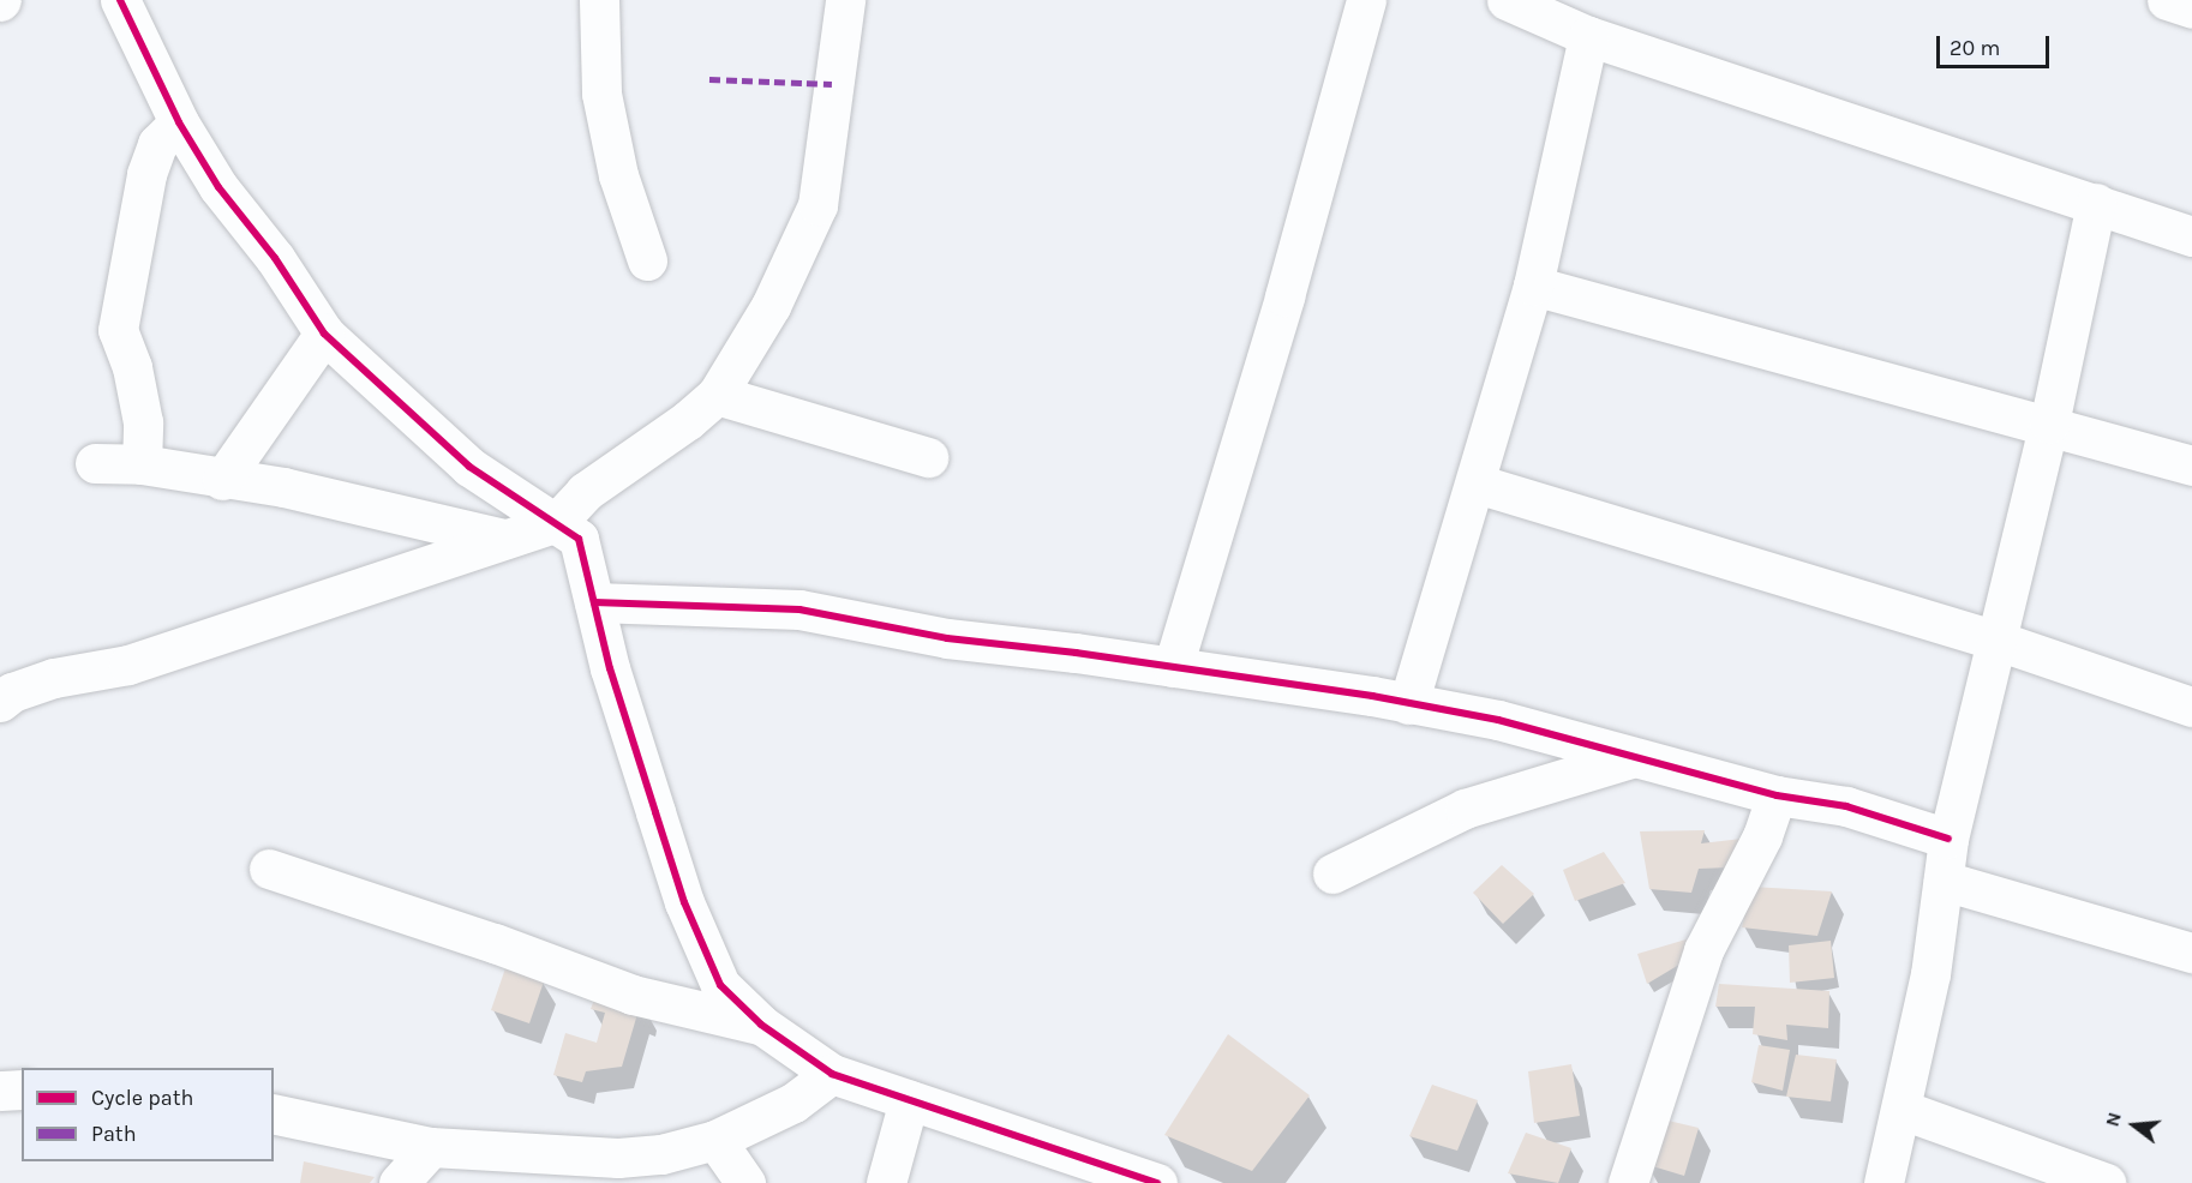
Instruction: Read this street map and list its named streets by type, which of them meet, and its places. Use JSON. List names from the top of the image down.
{
  "legend": ["Cycle path", "Path"],
  "scale_bar": "20 m",
  "north": "left"
}
